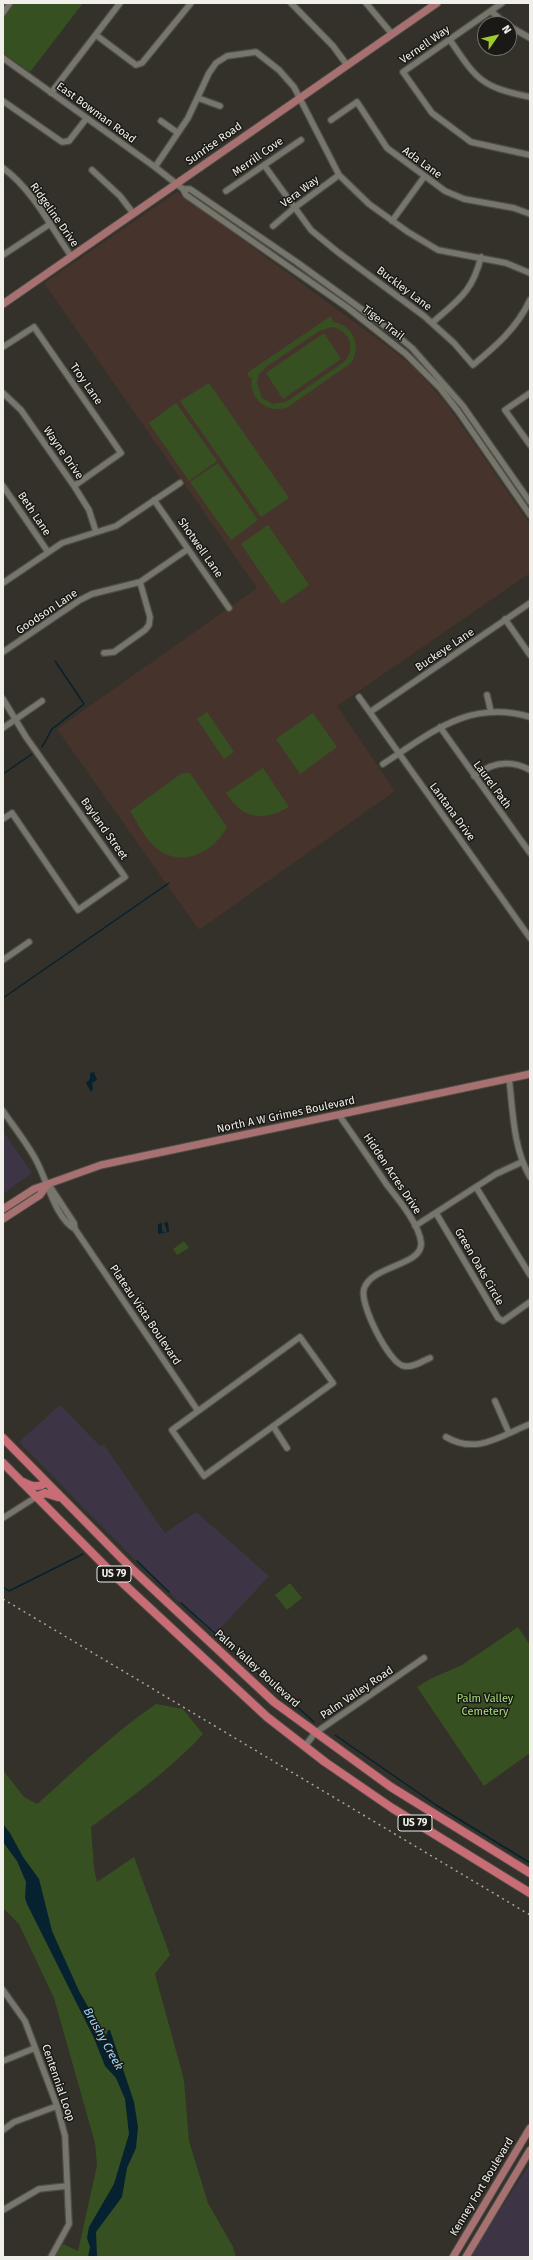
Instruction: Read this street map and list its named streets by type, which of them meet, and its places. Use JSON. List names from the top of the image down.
{
  "streets": {
    "highway": ["US 79", "Palm Valley Boulevard"],
    "main road": ["Sunrise Road", "North A W Grimes Boulevard", "Kenney Fort Boulevard"],
    "street": [
      "Vernell Way",
      "East Bowman Road",
      "Merrill Cove",
      "Ada Lane",
      "Vera Way",
      "Ridgeline Drive",
      "Buckley Lane",
      "Tiger Trail",
      "Troy Lane",
      "Wayne Drive",
      "Beth Lane",
      "Shotwell Lane",
      "Goodson Lane",
      "Buckeye Lane",
      "Laurel Path",
      "Lantana Drive",
      "Bayland Street",
      "Hidden Acres Drive",
      "Green Oaks Circle",
      "Plateau Vista Boulevard",
      "Palm Valley Road",
      "Centennial Loop"
    ]
  },
  "crossings": [
    ["East Bowman Road", "Sunrise Road"],
    ["East Bowman Road", "Tiger Trail"],
    ["Sunrise Road", "Ridgeline Drive"],
    ["Sunrise Road", "Tiger Trail"],
    ["Merrill Cove", "Buckley Lane"],
    ["Vera Way", "Buckley Lane"],
    ["Troy Lane", "Wayne Drive"],
    ["Shotwell Lane", "Goodson Lane"],
    ["Buckeye Lane", "Lantana Drive"],
    ["North A W Grimes Boulevard", "Hidden Acres Drive"],
    ["North A W Grimes Boulevard", "Plateau Vista Boulevard"],
    ["US 79", "Palm Valley Road"],
    ["Palm Valley Boulevard", "Palm Valley Road"]
  ],
  "water": ["Brushy Creek"],
  "parks": ["Palm Valley Cemetery"],
  "north": "top right"
}
